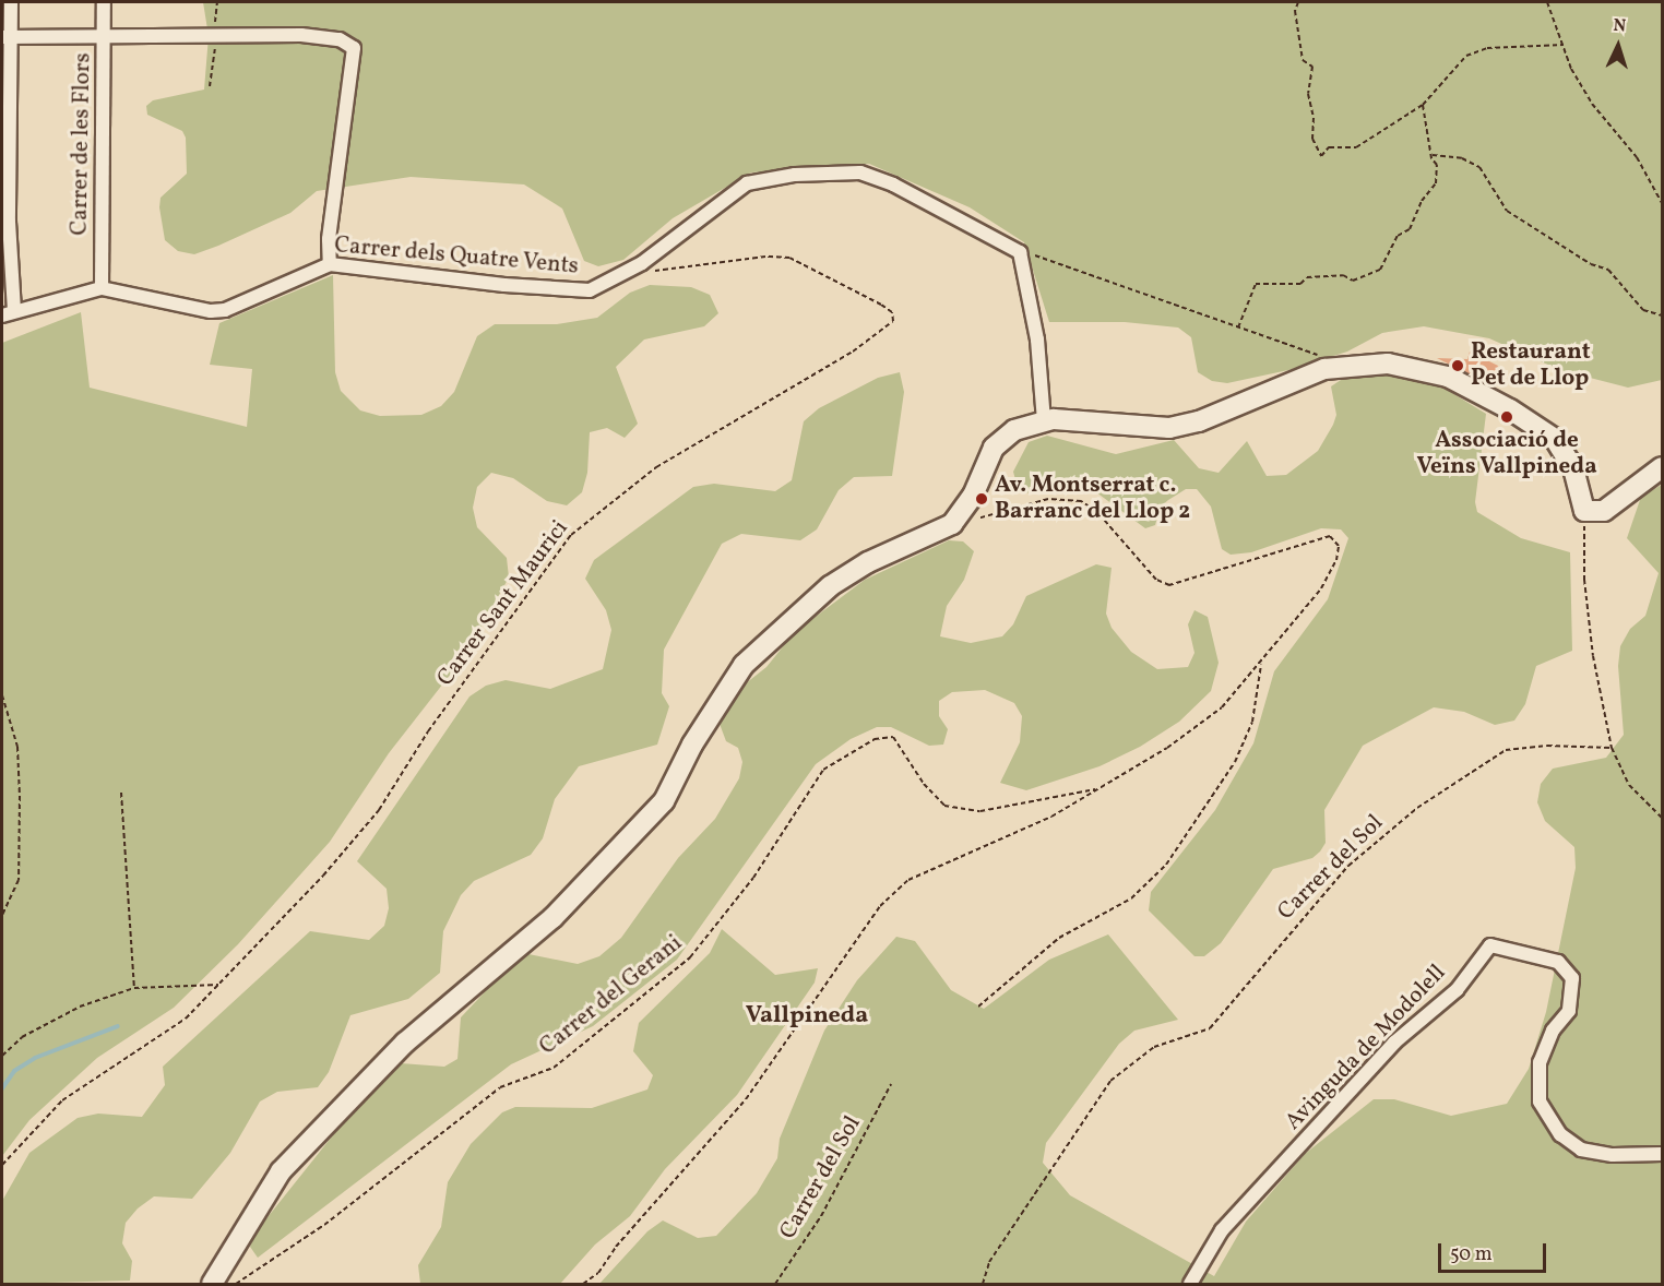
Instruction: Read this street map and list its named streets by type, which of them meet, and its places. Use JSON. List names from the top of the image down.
{
  "streets": {
    "street": ["Carrer de les Flors", "Carrer dels Quatre Vents", "Avinguda de Modolell"],
    "path": ["Carrer Sant Maurici", "Carrer del Sol", "Carrer del Gerani"]
  },
  "crossings": [
    ["Carrer de les Flors", "Carrer dels Quatre Vents"],
    ["Carrer dels Quatre Vents", "Carrer Sant Maurici"]
  ],
  "districts": ["Vallpineda"],
  "places": ["Restaurant Pet de Llop", "Associació de Veïns Vallpineda", "Av. Montserrat c. Barranc del Llop 2"],
  "scale_bar": "50 m",
  "north": "top"
}
